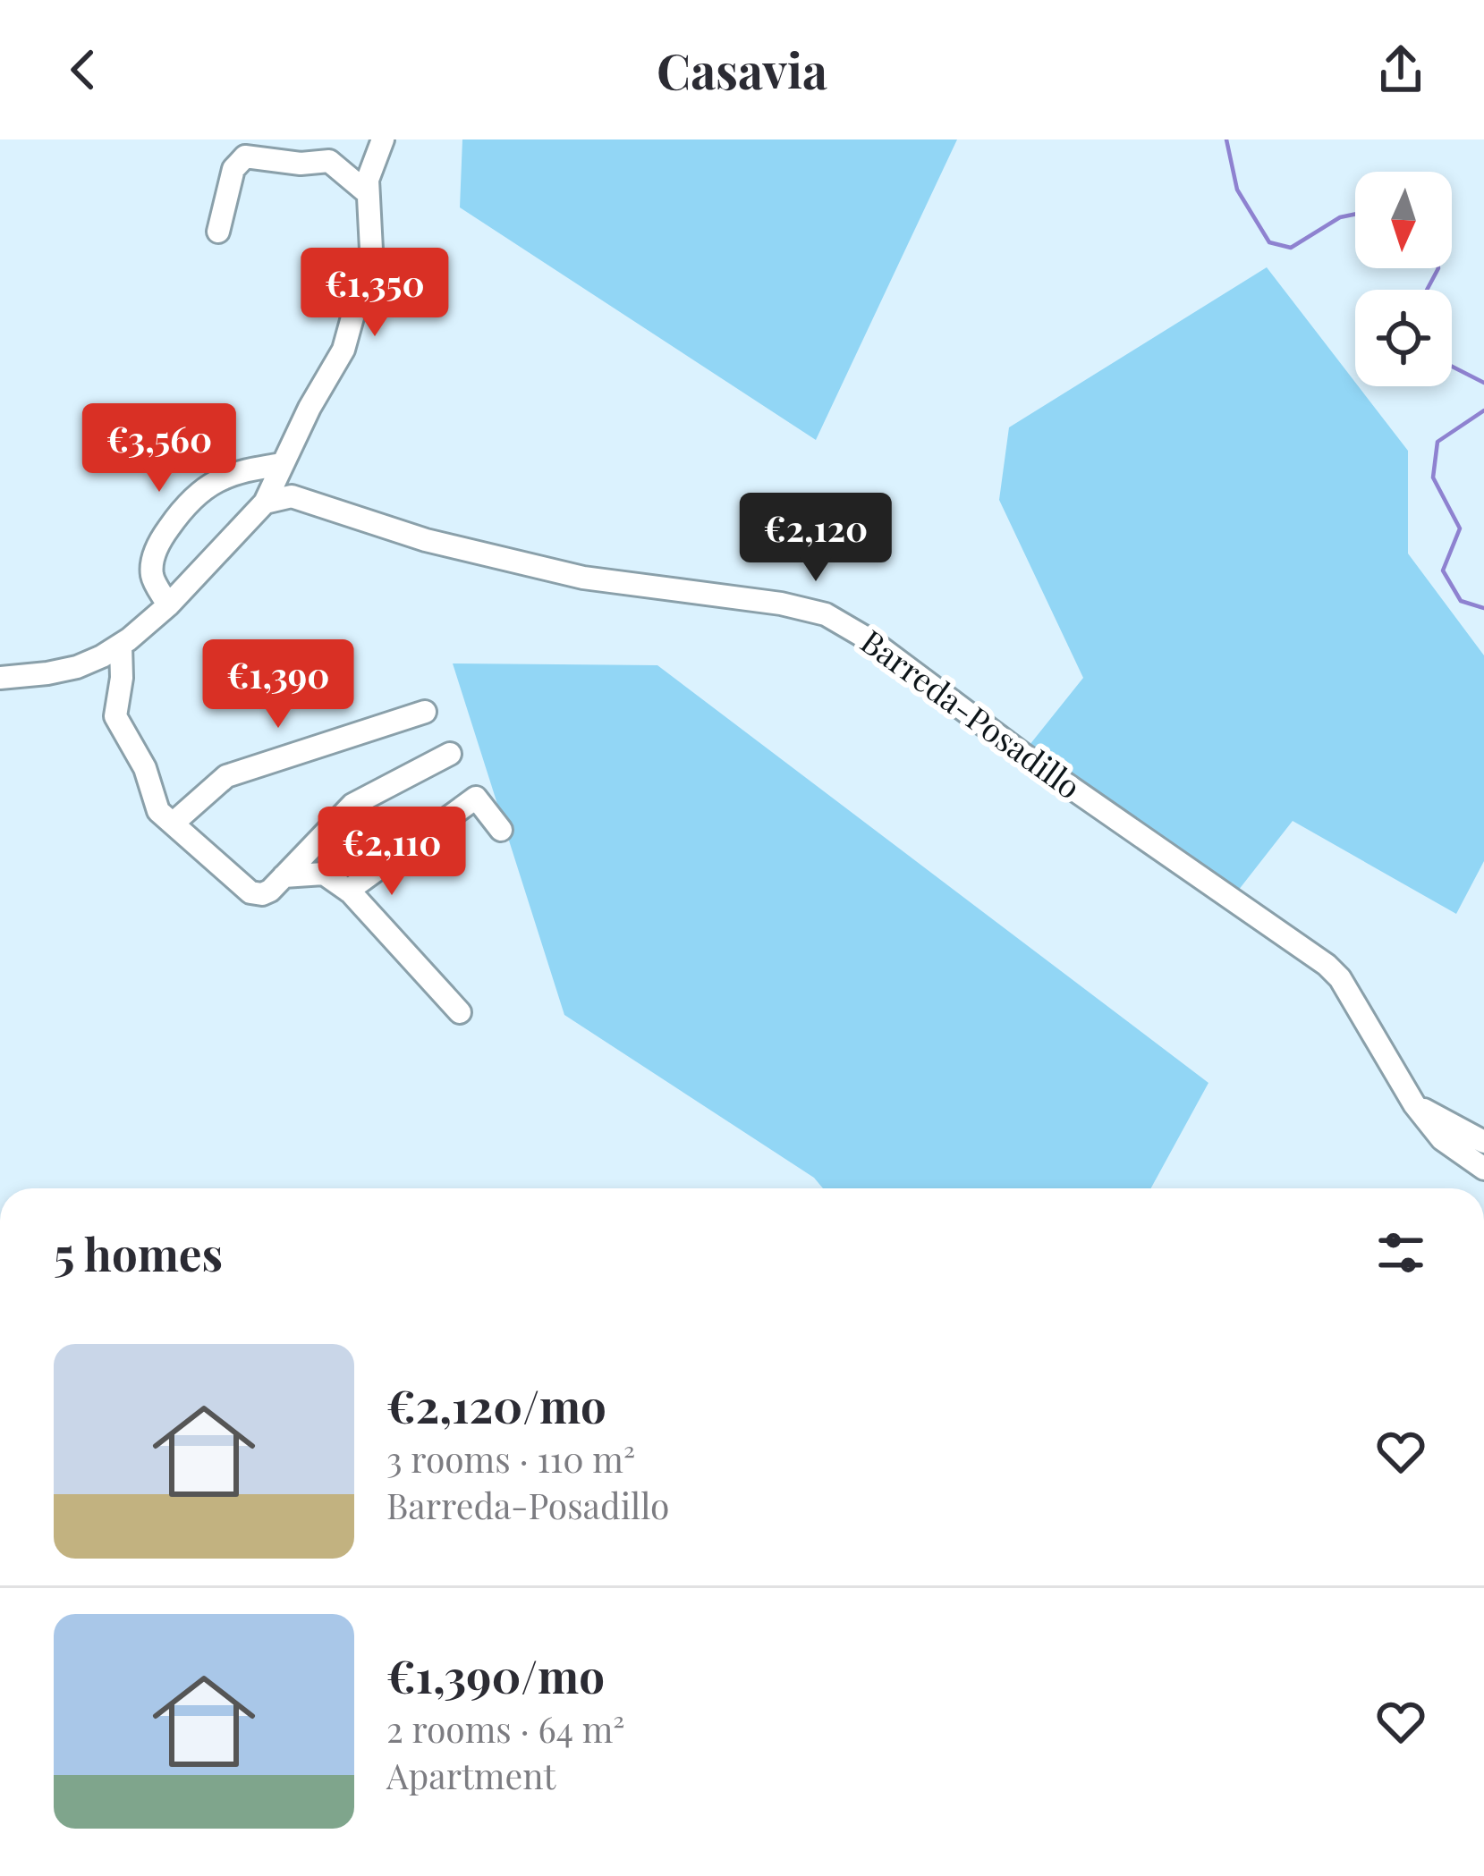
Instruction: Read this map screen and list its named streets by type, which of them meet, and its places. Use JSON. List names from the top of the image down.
{
  "streets": {
    "street": ["Barreda-Posadillo"]
  },
  "north": "bottom",
  "page": {
    "header": "Casavia",
    "price": [
      "€1,350",
      "€3,560",
      "€2,120",
      "€1,390",
      "€2,110"
    ],
    "heading": "5 homes",
    "list": [
      {
        "name": "€2,120/mo",
        "note": "3 rooms · 110 m² · Barreda-Posadillo"
      },
      {
        "name": "€1,390/mo",
        "note": "2 rooms · 64 m² · Apartment"
      }
    ]
  }
}
